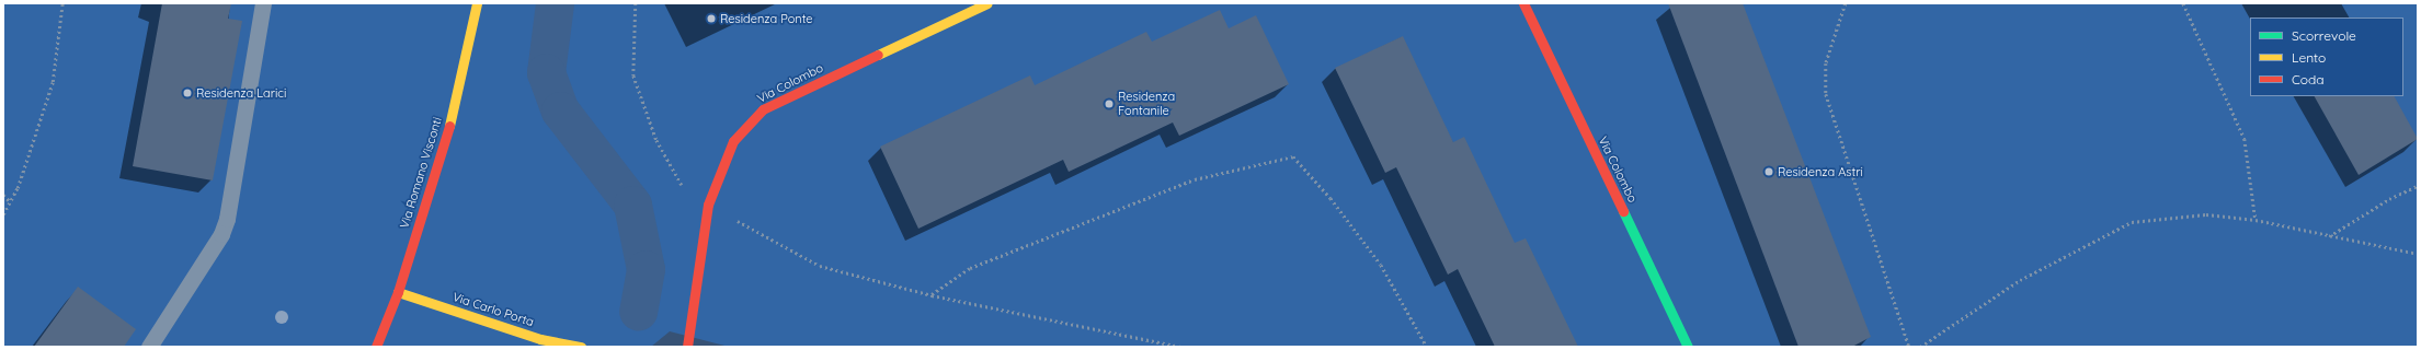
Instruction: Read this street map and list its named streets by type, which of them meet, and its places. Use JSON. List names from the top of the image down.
{
  "streets": {
    "street": ["Via Colombo", "Via Romano Visconti", "Via Carlo Porta"]
  },
  "crossings": [
    ["Via Romano Visconti", "Via Carlo Porta"]
  ],
  "places": [
    "Residenza Ponte",
    "Residenza Larici",
    "Residenza Fontanile",
    "Residenza Astri"
  ],
  "legend": ["Scorrevole", "Lento", "Coda"]
}
